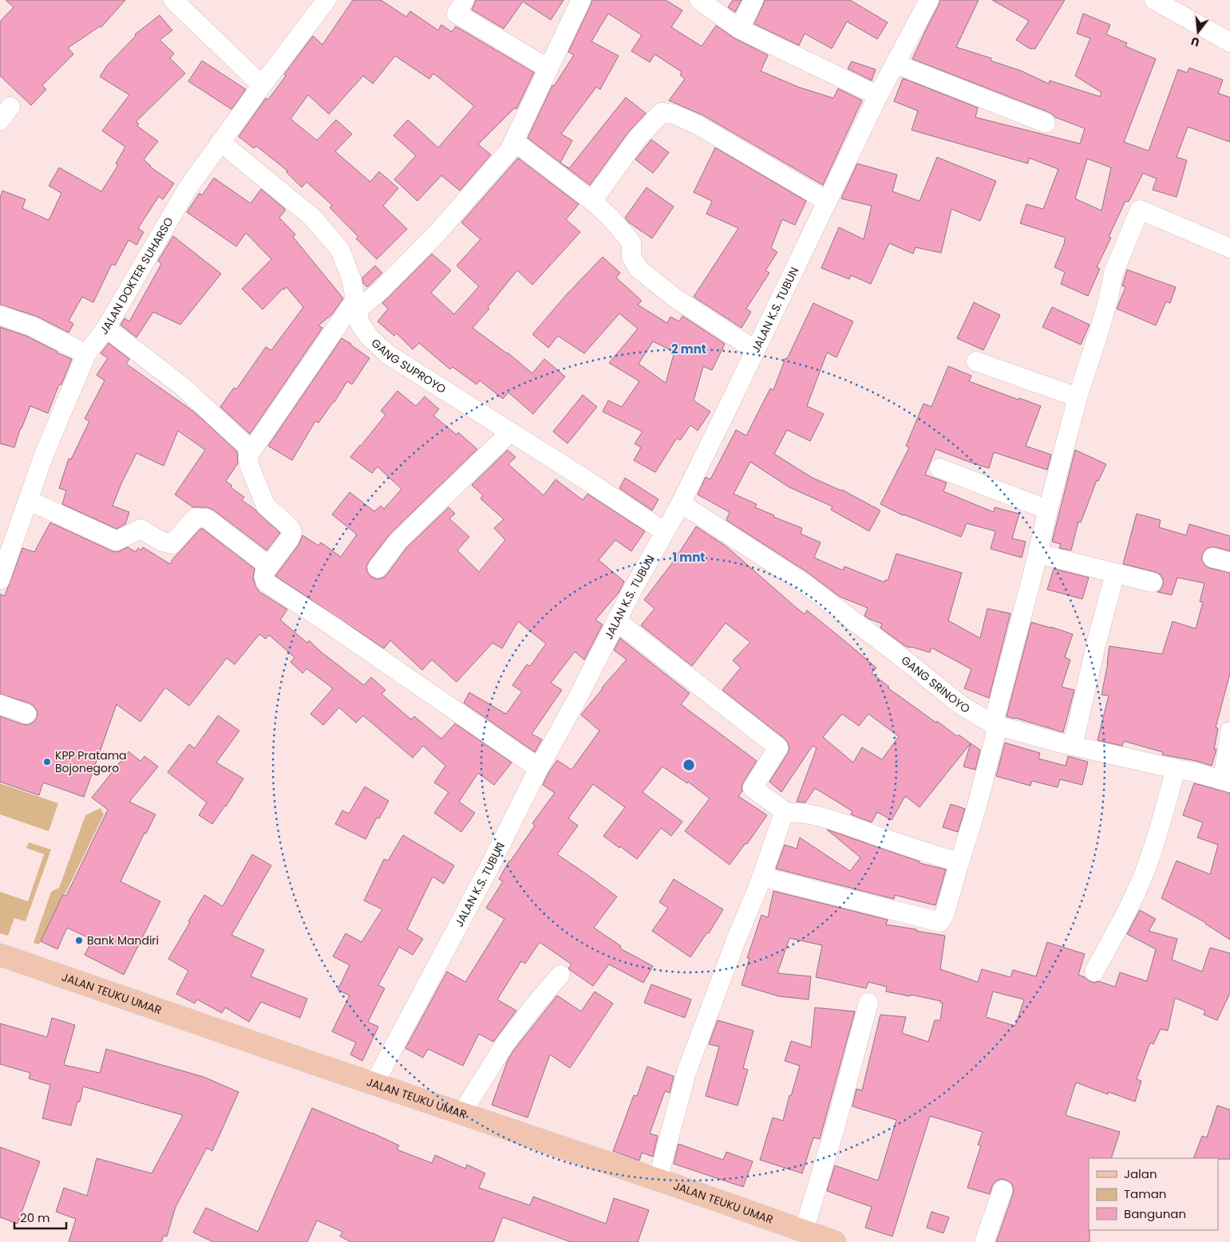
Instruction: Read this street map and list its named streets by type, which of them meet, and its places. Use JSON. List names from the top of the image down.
{
  "streets": {
    "main road": ["JALAN TEUKU UMAR"],
    "street": [
      "JALAN DOKTER SUHARSO",
      "JALAN K.S. TUBUN",
      "GANG SUPROYO",
      "GANG SRINOYO"
    ]
  },
  "crossings": [
    ["JALAN DOKTER SUHARSO", "GANG SUPROYO"],
    ["JALAN K.S. TUBUN", "GANG SUPROYO"],
    ["JALAN K.S. TUBUN", "GANG SRINOYO"],
    ["JALAN K.S. TUBUN", "JALAN TEUKU UMAR"]
  ],
  "places": ["KPP Pratama Bojonegoro", "Bank Mandiri"],
  "legend": ["Jalan", "Taman", "Bangunan"],
  "scale_bar": "20 m",
  "north": "bottom",
  "rings": ["2 mnt", "1 mnt"]
}
